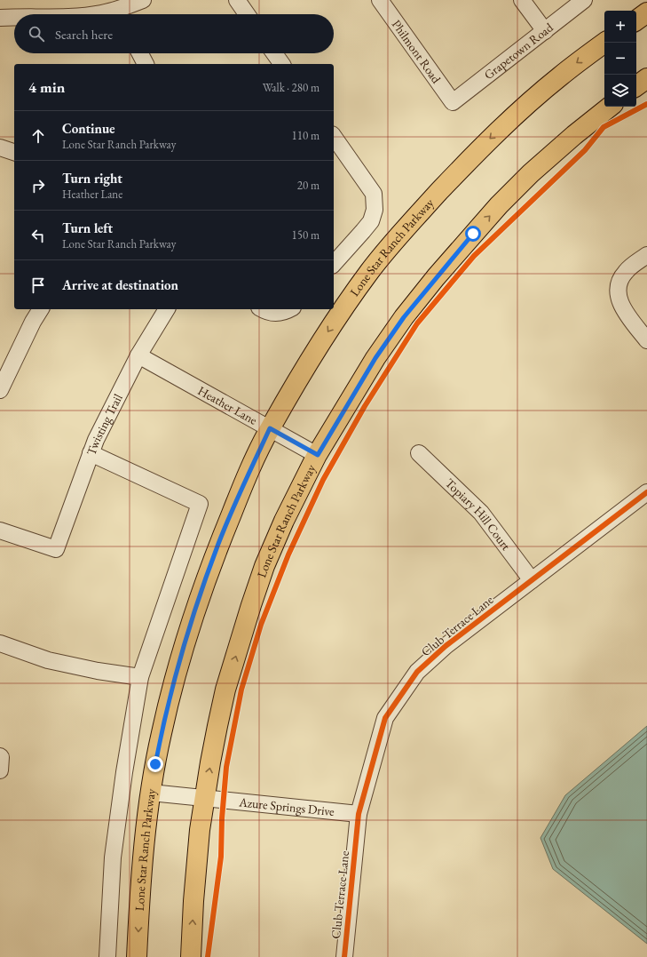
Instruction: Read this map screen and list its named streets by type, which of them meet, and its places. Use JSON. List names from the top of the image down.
{
  "streets": {
    "main road": ["Lone Star Ranch Parkway"],
    "street": [
      "Philmont Road",
      "Grapetown Road",
      "Heather Lane",
      "Twisting Trail",
      "Topiary Hill Court",
      "Club Terrace Lane",
      "Azure Springs Drive"
    ]
  },
  "crossings": [
    ["Philmont Road", "Grapetown Road"],
    ["Lone Star Ranch Parkway", "Heather Lane"],
    ["Lone Star Ranch Parkway", "Azure Springs Drive"],
    ["Heather Lane", "Twisting Trail"],
    ["Topiary Hill Court", "Club Terrace Lane"],
    ["Club Terrace Lane", "Azure Springs Drive"]
  ],
  "page": {
    "map_buttons": ["+", "−"],
    "search": "Search here",
    "heading": ["4 min", "Walk · 280 m"],
    "list": [
      ["Continue", "Lone Star Ranch Parkway", "110 m"],
      ["Turn right", "Heather Lane", "20 m"],
      ["Turn left", "Lone Star Ranch Parkway", "150 m"],
      "Arrive at destination"
    ]
  }
}
